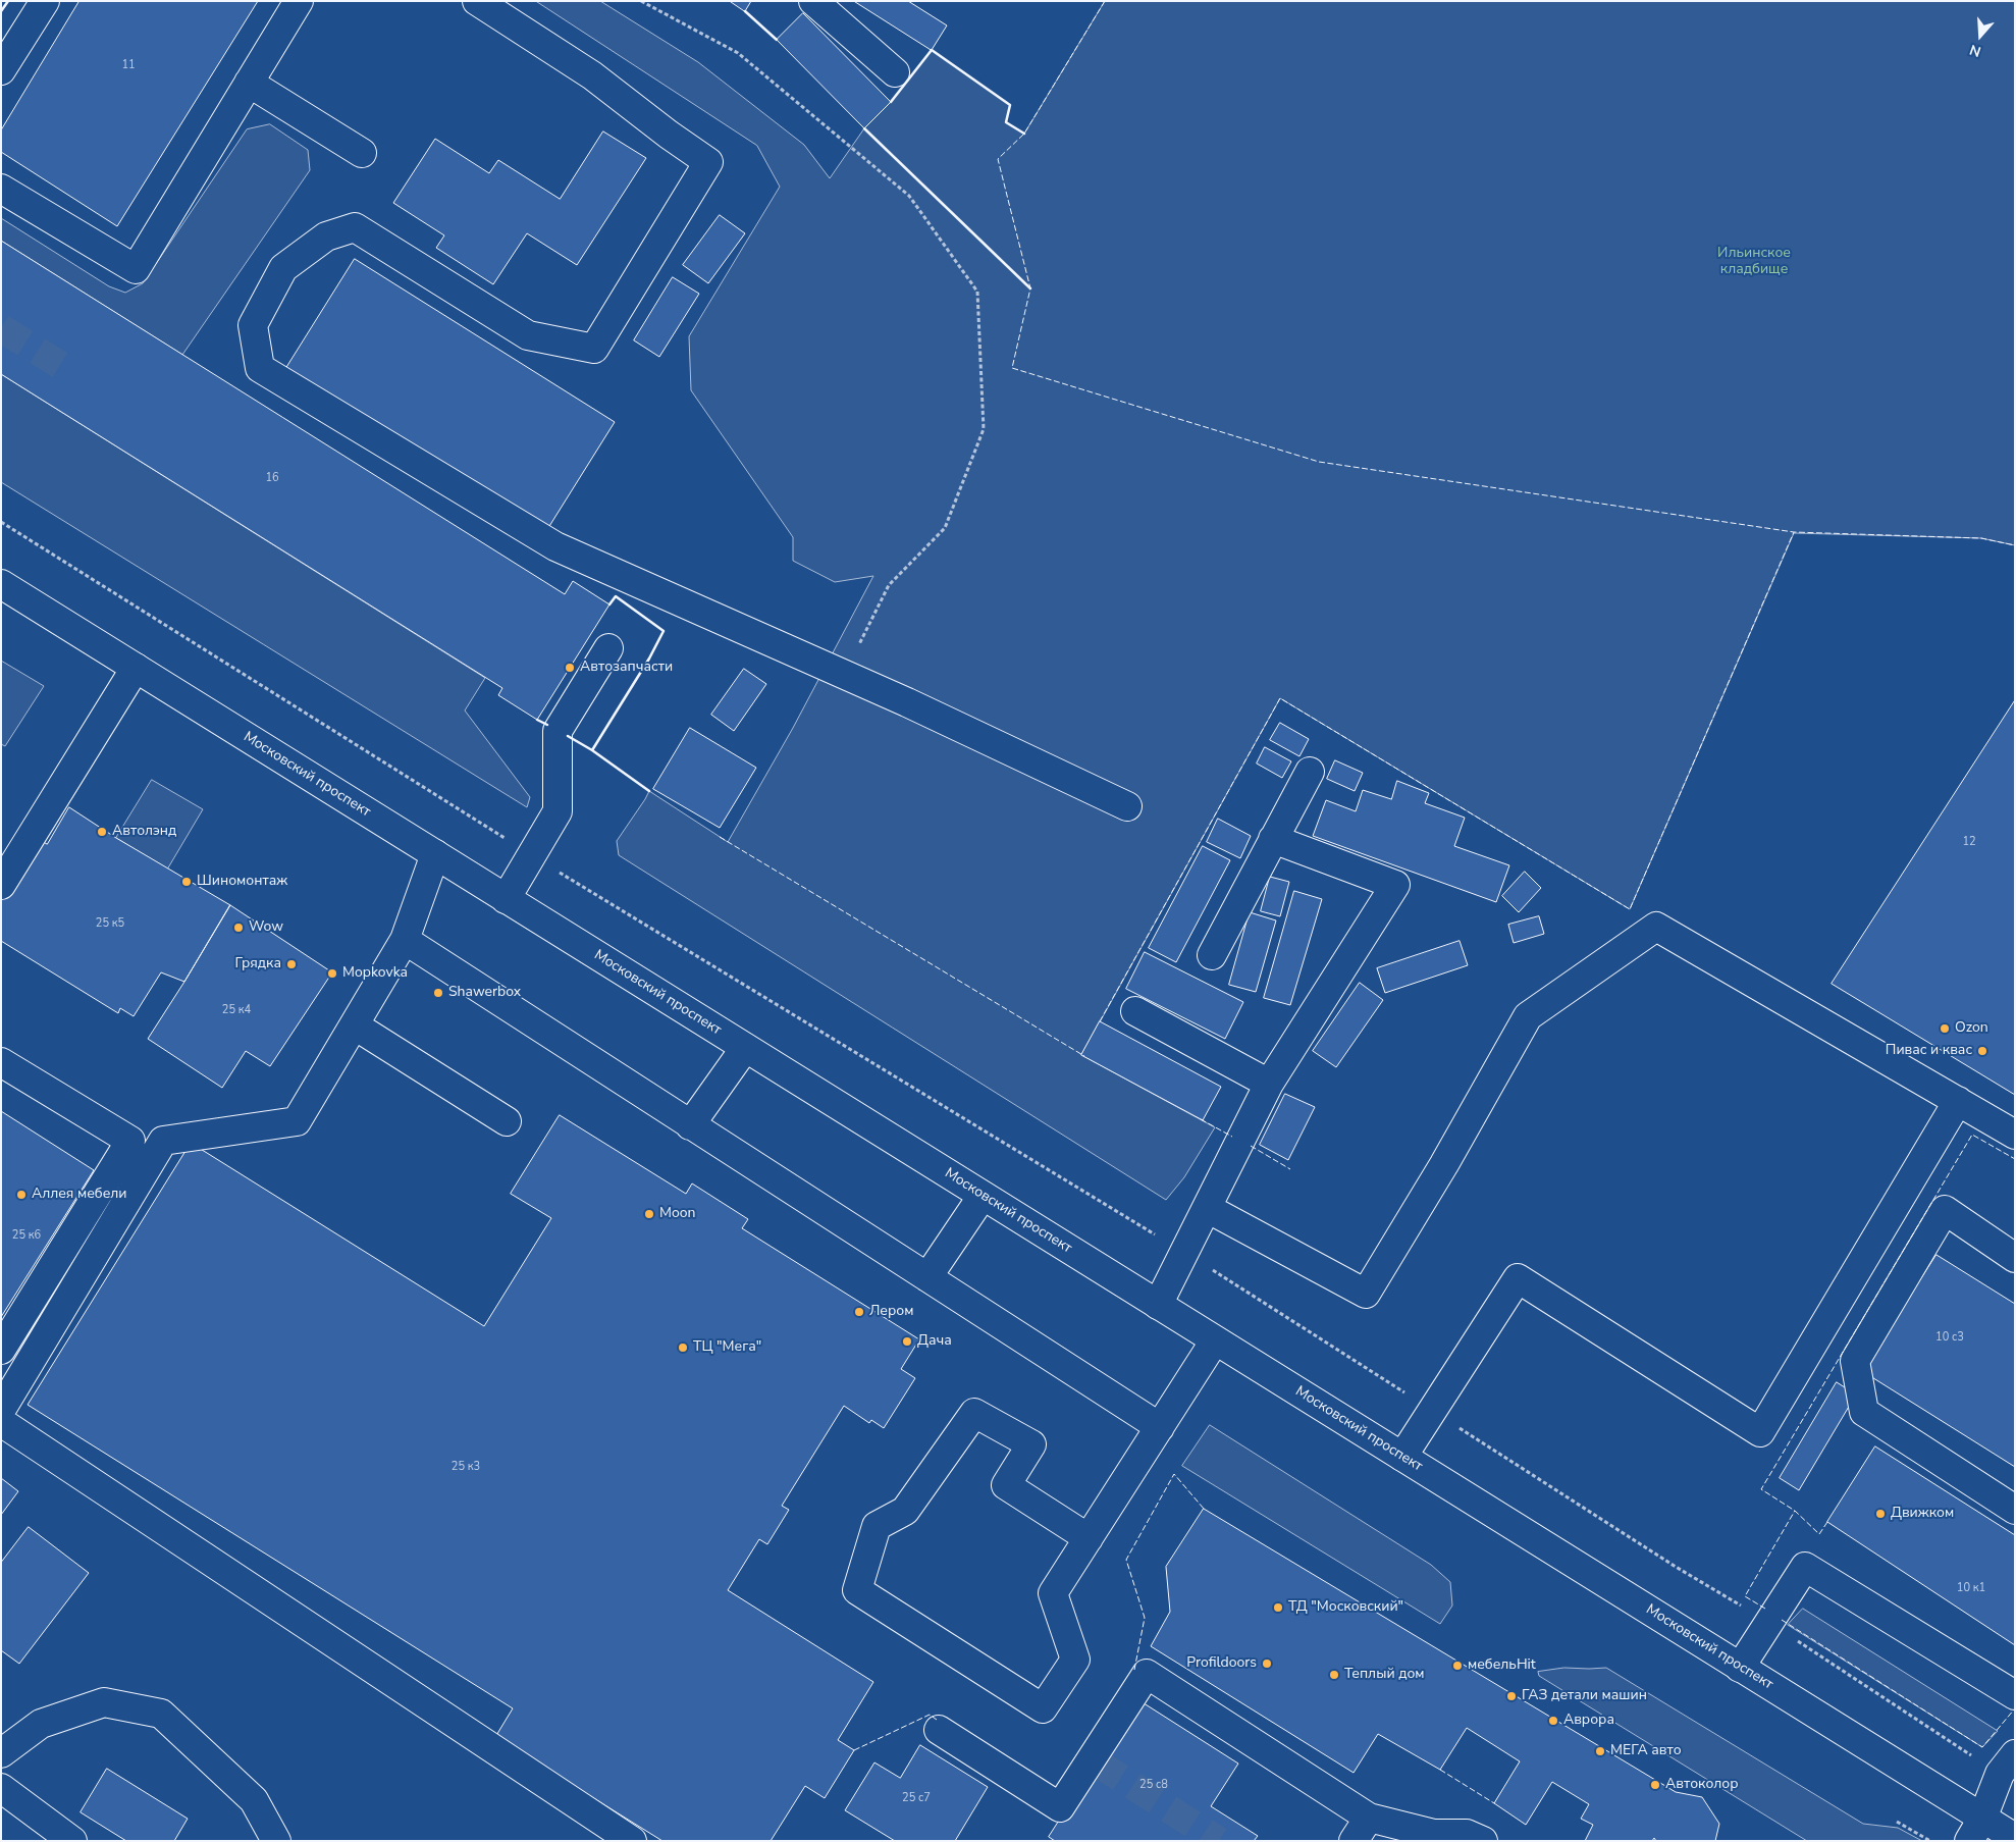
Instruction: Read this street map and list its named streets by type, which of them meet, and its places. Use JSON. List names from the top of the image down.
{
  "streets": {
    "main road": ["Московский проспект"]
  },
  "parks": ["Ильинское кладбище"],
  "places": [
    "Автозапчасти",
    "Автолэнд",
    "Шиномонтаж",
    "Wow",
    "Грядка",
    "Mopkovka",
    "Shawerbox",
    "Ozon",
    "Пивас и квас",
    "Аллея мебели",
    "Moon",
    "Лером",
    "Дача",
    "ТЦ \"Мега\"",
    "Движком",
    "ТД \"Московский\"",
    "Profildoors",
    "мебельHit",
    "Теплый дом",
    "ГАЗ детали машин",
    "Аврора",
    "МЕГА авто",
    "Автоколор"
  ],
  "house_numbers": [
    "11",
    "16",
    "12",
    "25 к5",
    "25 к4",
    "25 к6",
    "10 с3",
    "25 к3",
    "10 к1",
    "25 с8",
    "25 с7"
  ],
  "north": "bottom"
}
